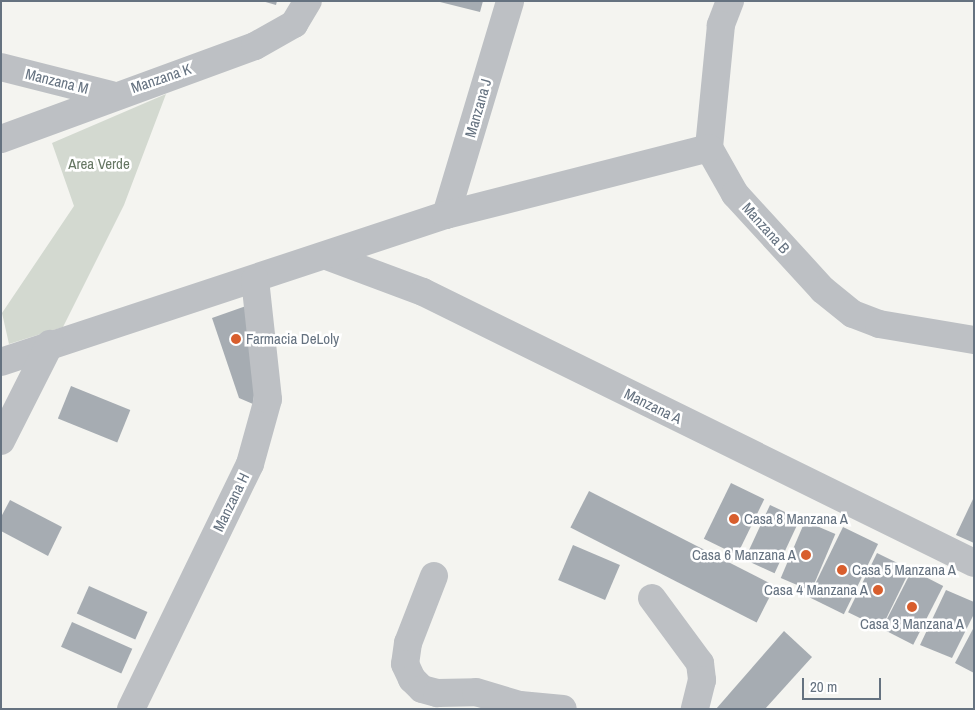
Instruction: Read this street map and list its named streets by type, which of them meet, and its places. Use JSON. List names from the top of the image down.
{
  "streets": {
    "street": [
      "Manzana K",
      "Manzana M",
      "Manzana J",
      "Manzana B",
      "Manzana A",
      "Manzana H"
    ]
  },
  "crossings": [
    ["Manzana K", "Manzana M"]
  ],
  "parks": ["Area Verde"],
  "places": [
    "Farmacia DeLoly",
    "Casa 8 Manzana A",
    "Casa 6 Manzana A",
    "Casa 5 Manzana A",
    "Casa 4 Manzana A",
    "Casa 3 Manzana A"
  ],
  "scale_bar": "20 m"
}
